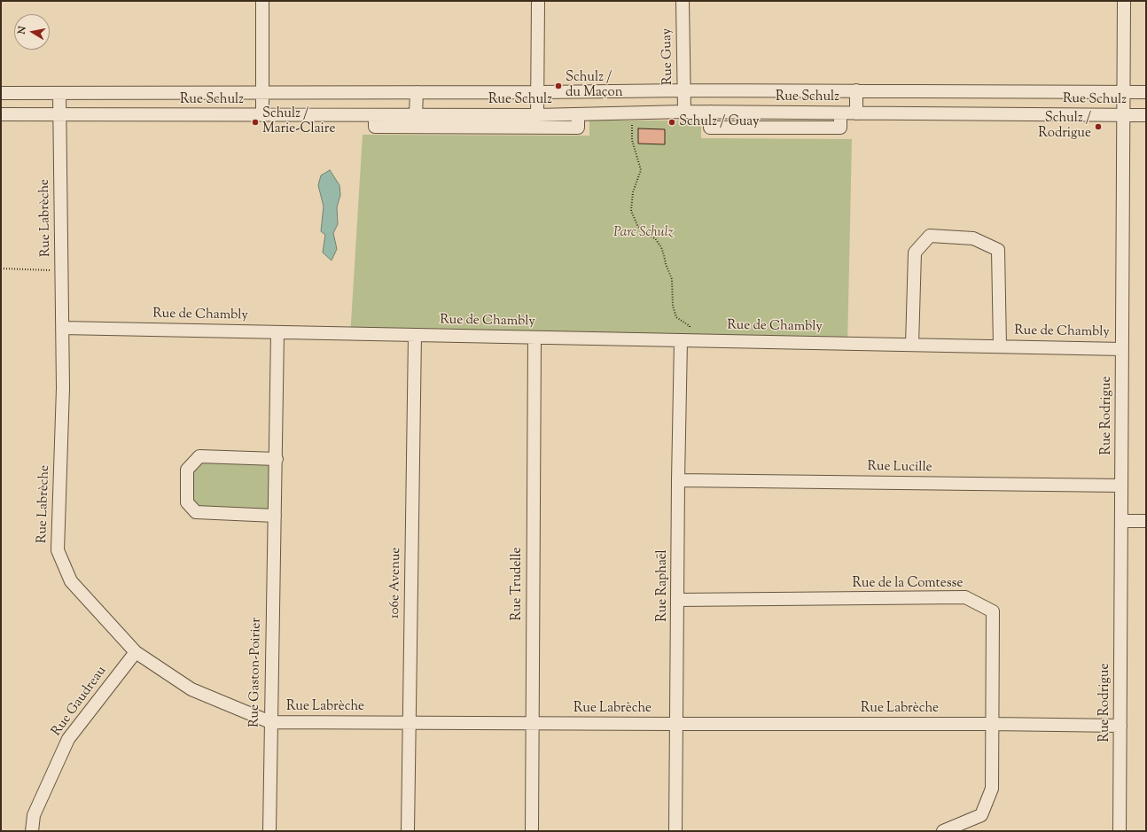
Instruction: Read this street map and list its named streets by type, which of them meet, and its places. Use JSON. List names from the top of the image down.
{
  "streets": {
    "street": [
      "Rue Guay",
      "Rue Schulz",
      "Rue Labrèche",
      "Rue de Chambly",
      "Rue Rodrigue",
      "Rue Lucille",
      "106e Avenue",
      "Rue Trudelle",
      "Rue de la Comtesse",
      "Rue Raphaël",
      "Rue Gaston-Poirier",
      "Rue Gaudreau"
    ]
  },
  "crossings": [
    ["Rue Guay", "Rue Schulz"],
    ["Rue Schulz", "Rue Labrèche"],
    ["Rue Schulz", "Rue Rodrigue"],
    ["Rue Labrèche", "Rue de Chambly"],
    ["Rue Labrèche", "Rue Rodrigue"],
    ["Rue Labrèche", "106e Avenue"],
    ["Rue Labrèche", "Rue Trudelle"],
    ["Rue Labrèche", "Rue de la Comtesse"],
    ["Rue Labrèche", "Rue Raphaël"],
    ["Rue Labrèche", "Rue Gaston-Poirier"],
    ["Rue Labrèche", "Rue Gaudreau"],
    ["Rue de Chambly", "Rue Rodrigue"],
    ["Rue de Chambly", "106e Avenue"],
    ["Rue de Chambly", "Rue Trudelle"],
    ["Rue de Chambly", "Rue Raphaël"],
    ["Rue de Chambly", "Rue Gaston-Poirier"],
    ["Rue Rodrigue", "Rue Lucille"],
    ["Rue Lucille", "Rue Raphaël"],
    ["Rue de la Comtesse", "Rue Raphaël"]
  ],
  "parks": ["Parc Schulz"],
  "places": [
    "Schulz / du Maçon",
    "Schulz / Marie-Claire",
    "Schulz / Guay",
    "Schulz / Rodrigue"
  ],
  "north": "left"
}
